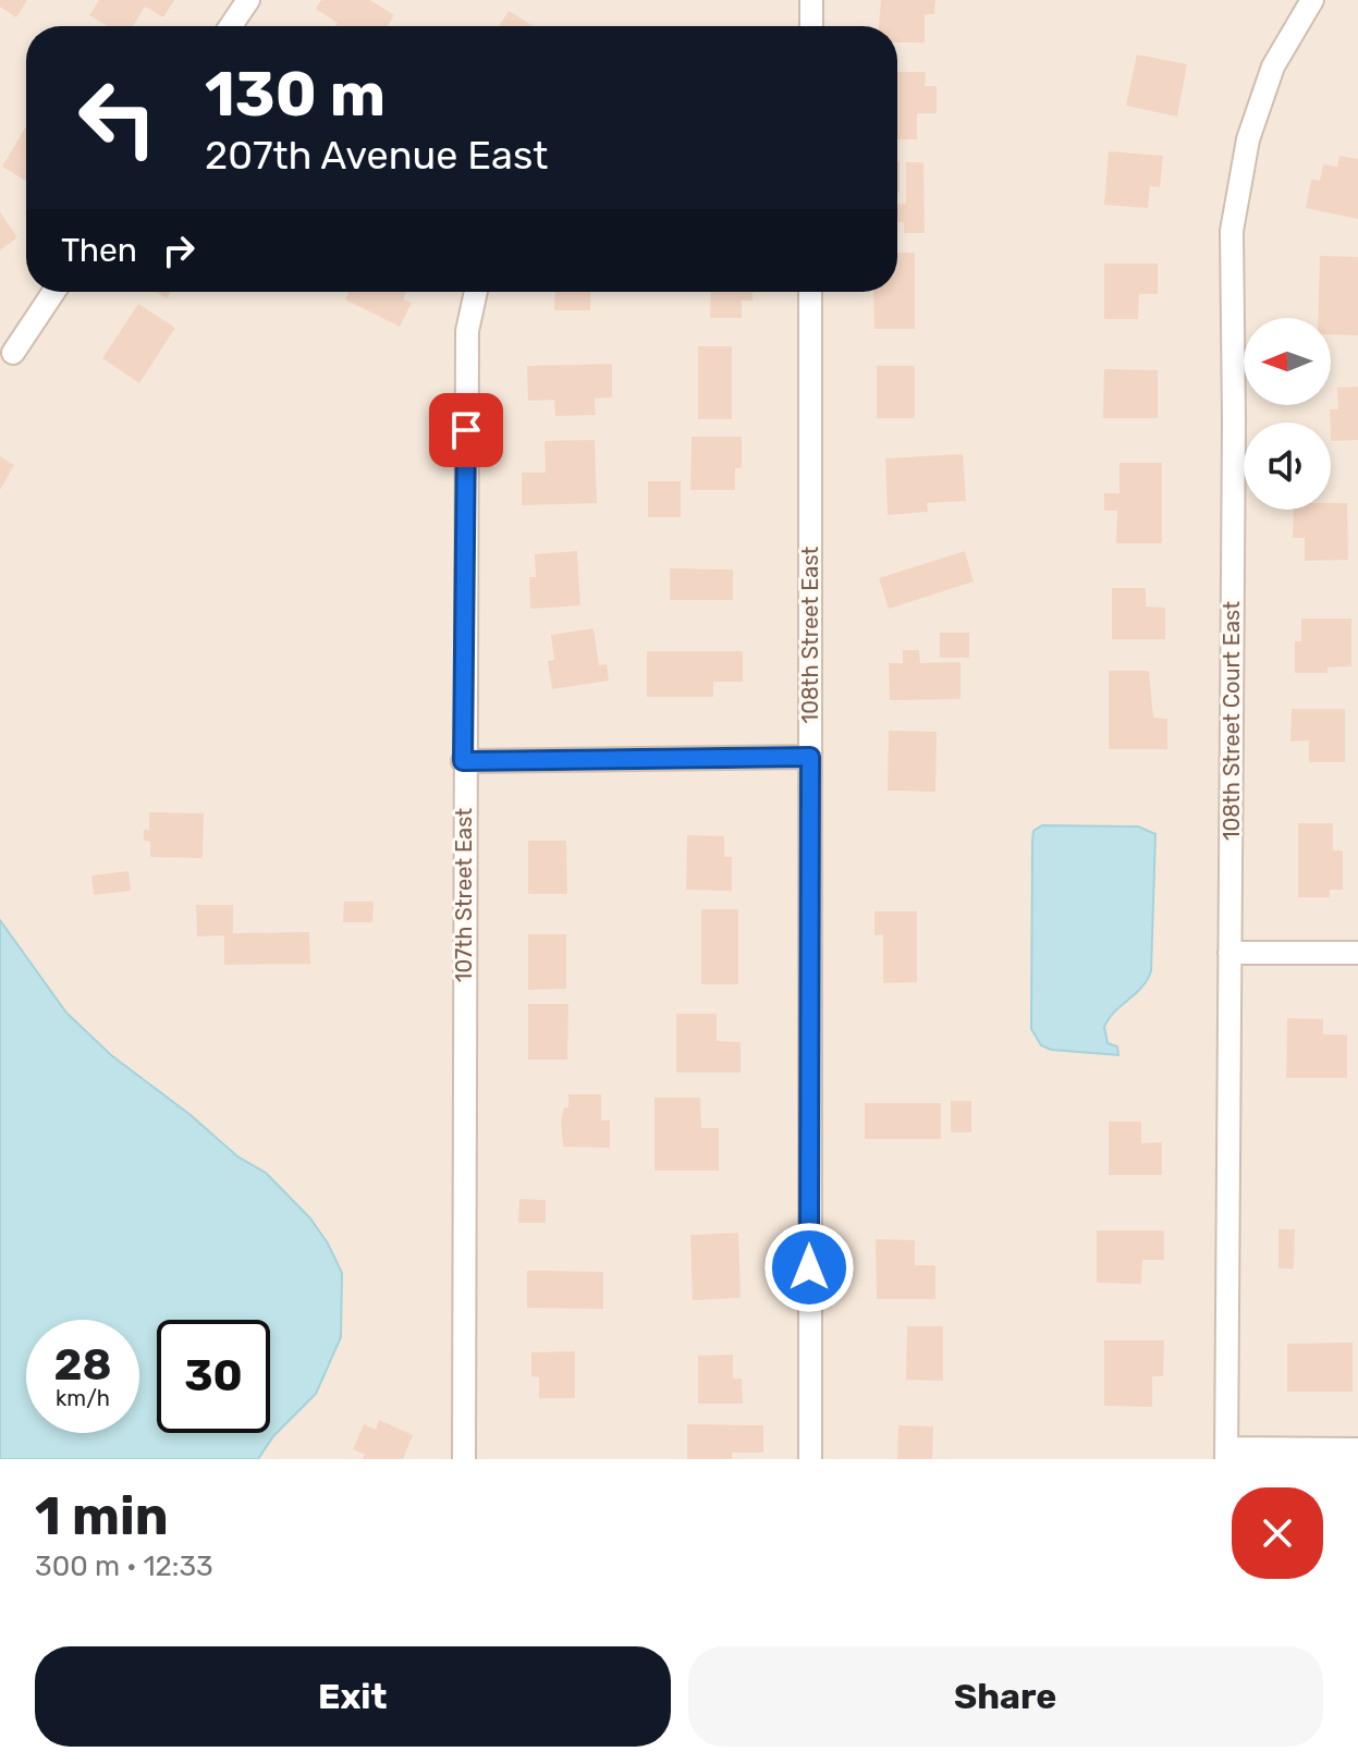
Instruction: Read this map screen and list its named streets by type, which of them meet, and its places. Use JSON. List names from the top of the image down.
{
  "streets": {
    "street": ["108th Street East", "108th Street Court East", "107th Street East"]
  },
  "north": "left",
  "page": {
    "turn": ["130 m", "207th Avenue East"],
    "then": "Then",
    "speed": "28 km/h",
    "limit": "30",
    "heading": ["1 min", "300 m · 12:33"],
    "buttons": ["Exit", "Share"]
  }
}
